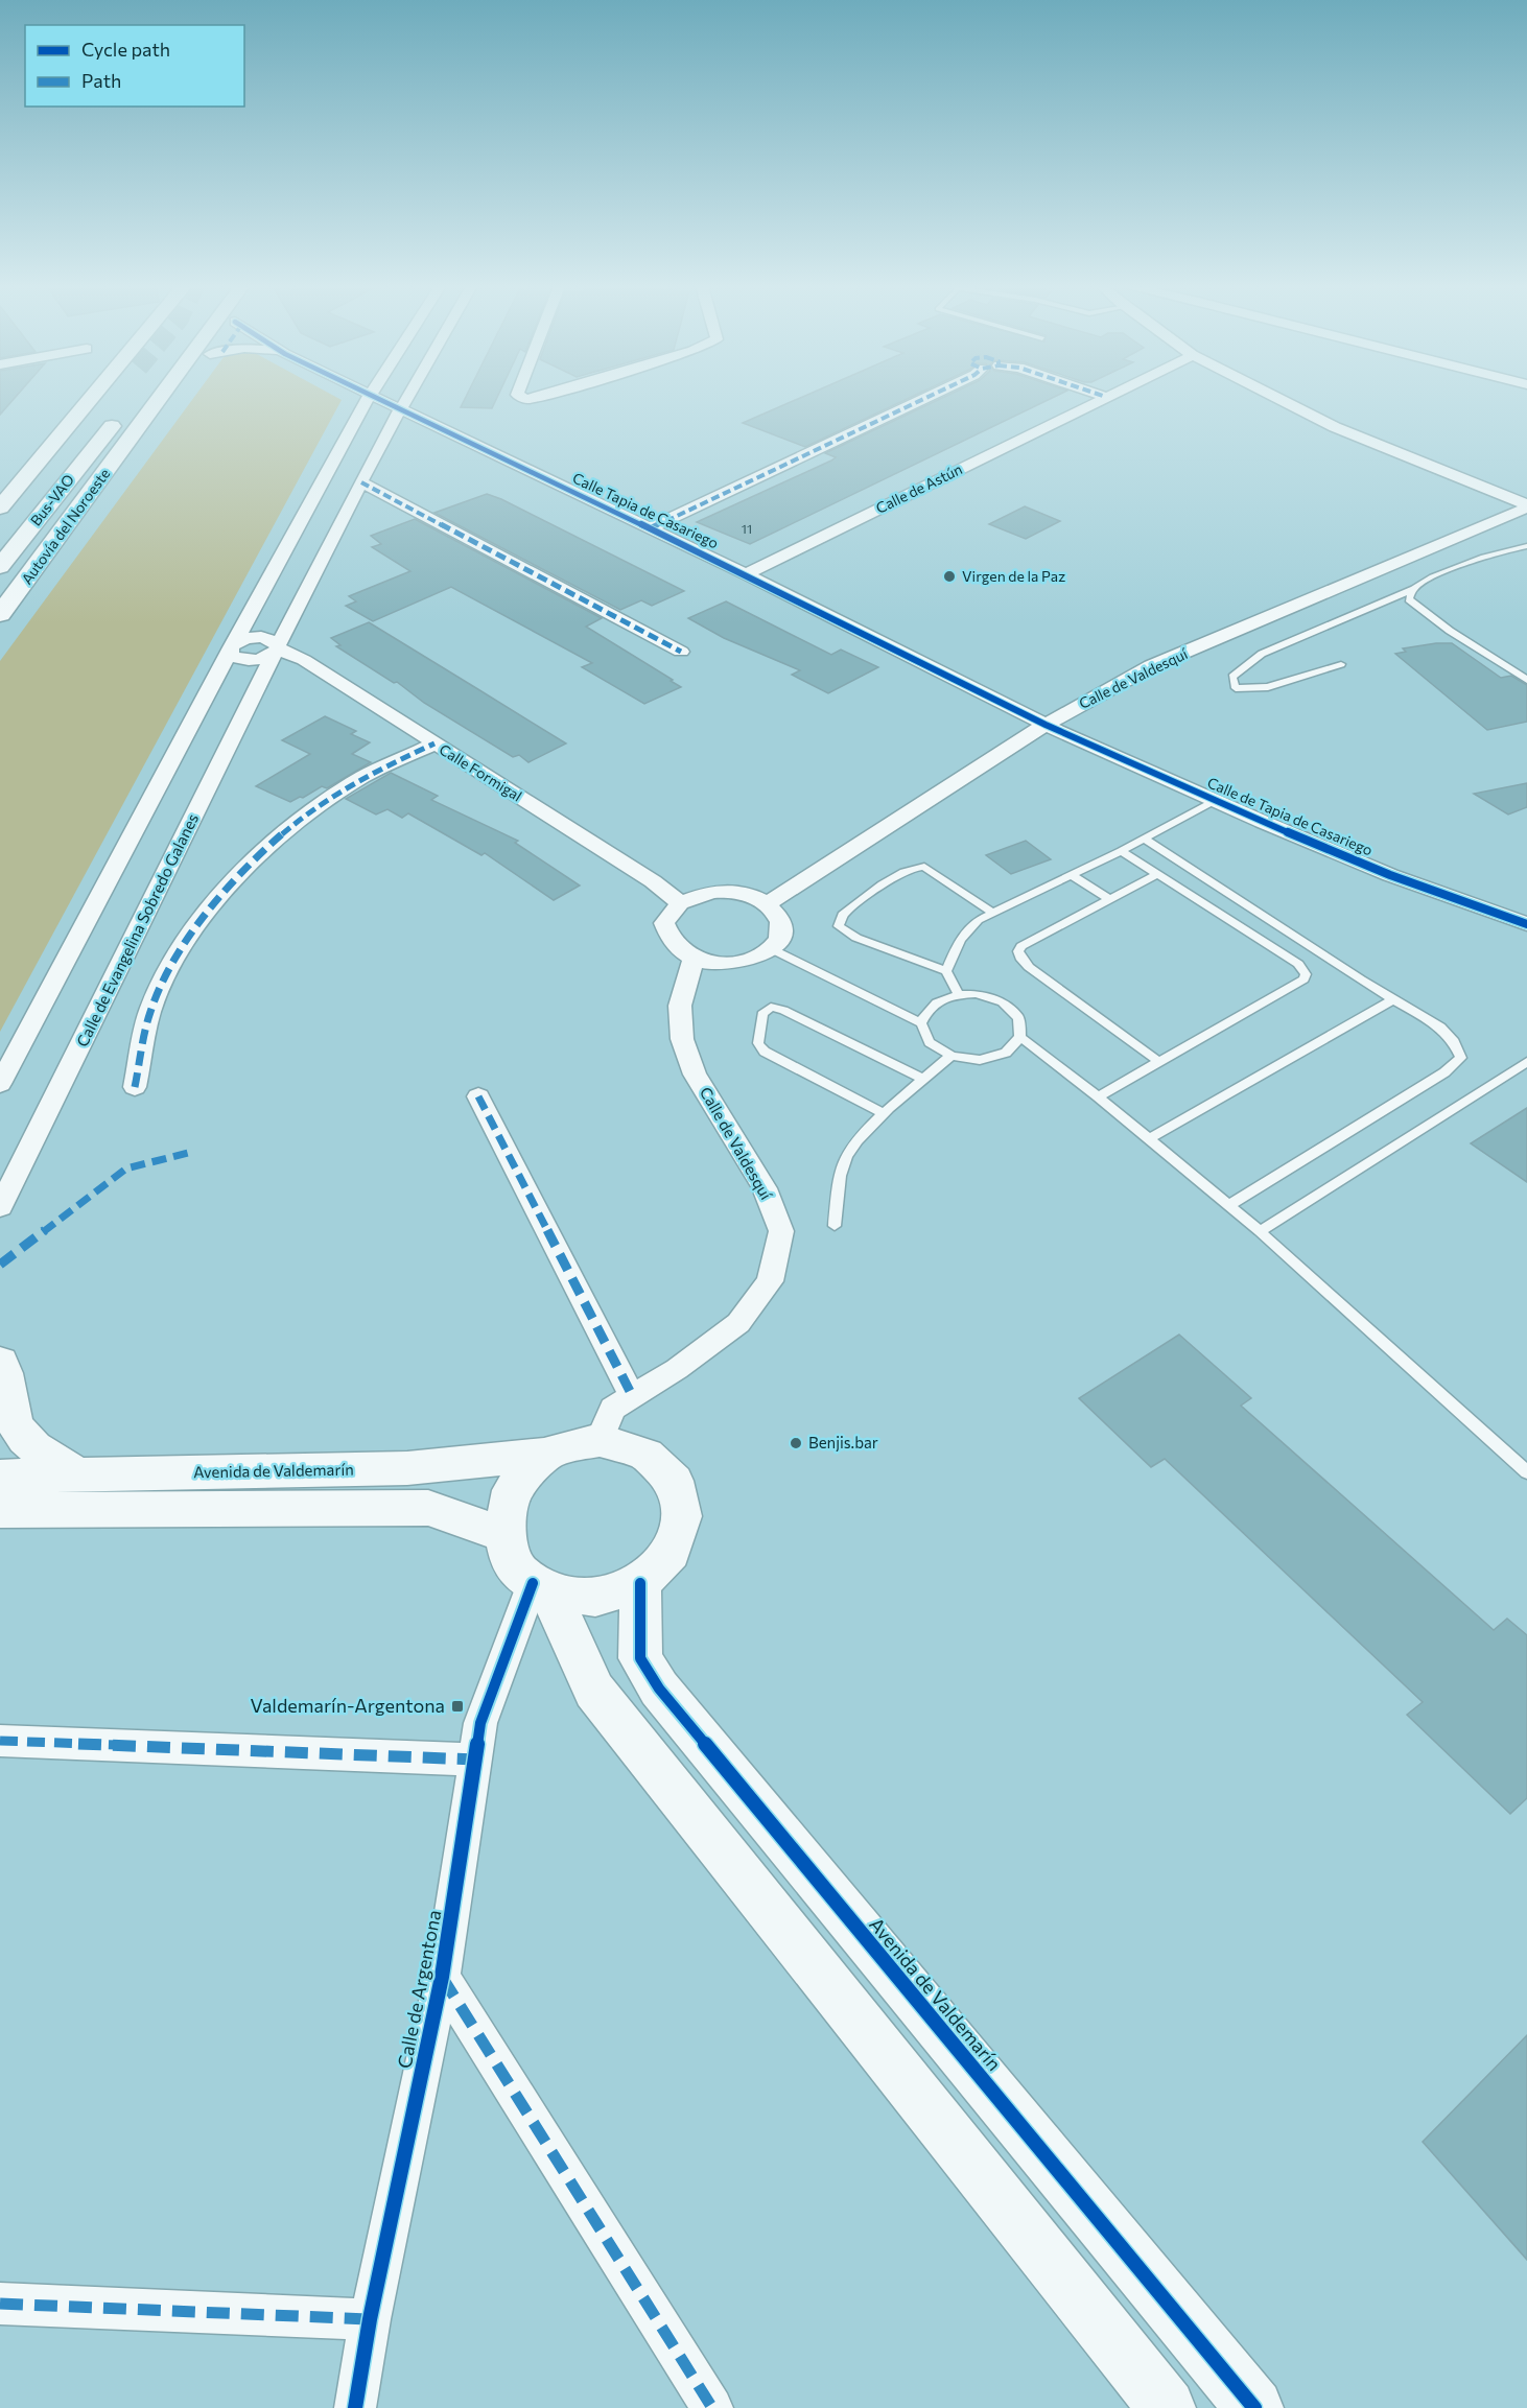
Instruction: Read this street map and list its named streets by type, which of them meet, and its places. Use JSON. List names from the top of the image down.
{
  "streets": {
    "main road": ["Bus-VAO", "Autovía del Noroeste", "Avenida de Valdemarín"],
    "street": [
      "Calle de Astún",
      "Calle Tapia de Casariego",
      "Calle de Valdesquí",
      "Calle Formigal",
      "Calle de Tapia de Casariego",
      "Calle de Evangelina Sobredo Galanes",
      "Calle de Argentona"
    ]
  },
  "crossings": [
    ["Calle de Astún", "Calle Tapia de Casariego"],
    ["Calle Tapia de Casariego", "Calle de Valdesquí"],
    ["Calle Tapia de Casariego", "Calle de Tapia de Casariego"],
    ["Calle Tapia de Casariego", "Calle de Evangelina Sobredo Galanes"],
    ["Calle de Valdesquí", "Calle Formigal"],
    ["Calle de Valdesquí", "Calle de Tapia de Casariego"],
    ["Calle de Valdesquí", "Avenida de Valdemarín"],
    ["Calle de Valdesquí", "Calle de Argentona"],
    ["Calle Formigal", "Calle de Evangelina Sobredo Galanes"],
    ["Avenida de Valdemarín", "Calle de Argentona"]
  ],
  "places": {
    "other": ["Virgen de la Paz", "Benjis.bar"],
    "transit": ["Valdemarín-Argentona"]
  },
  "house_numbers": ["11"],
  "legend": ["Cycle path", "Path"]
}
